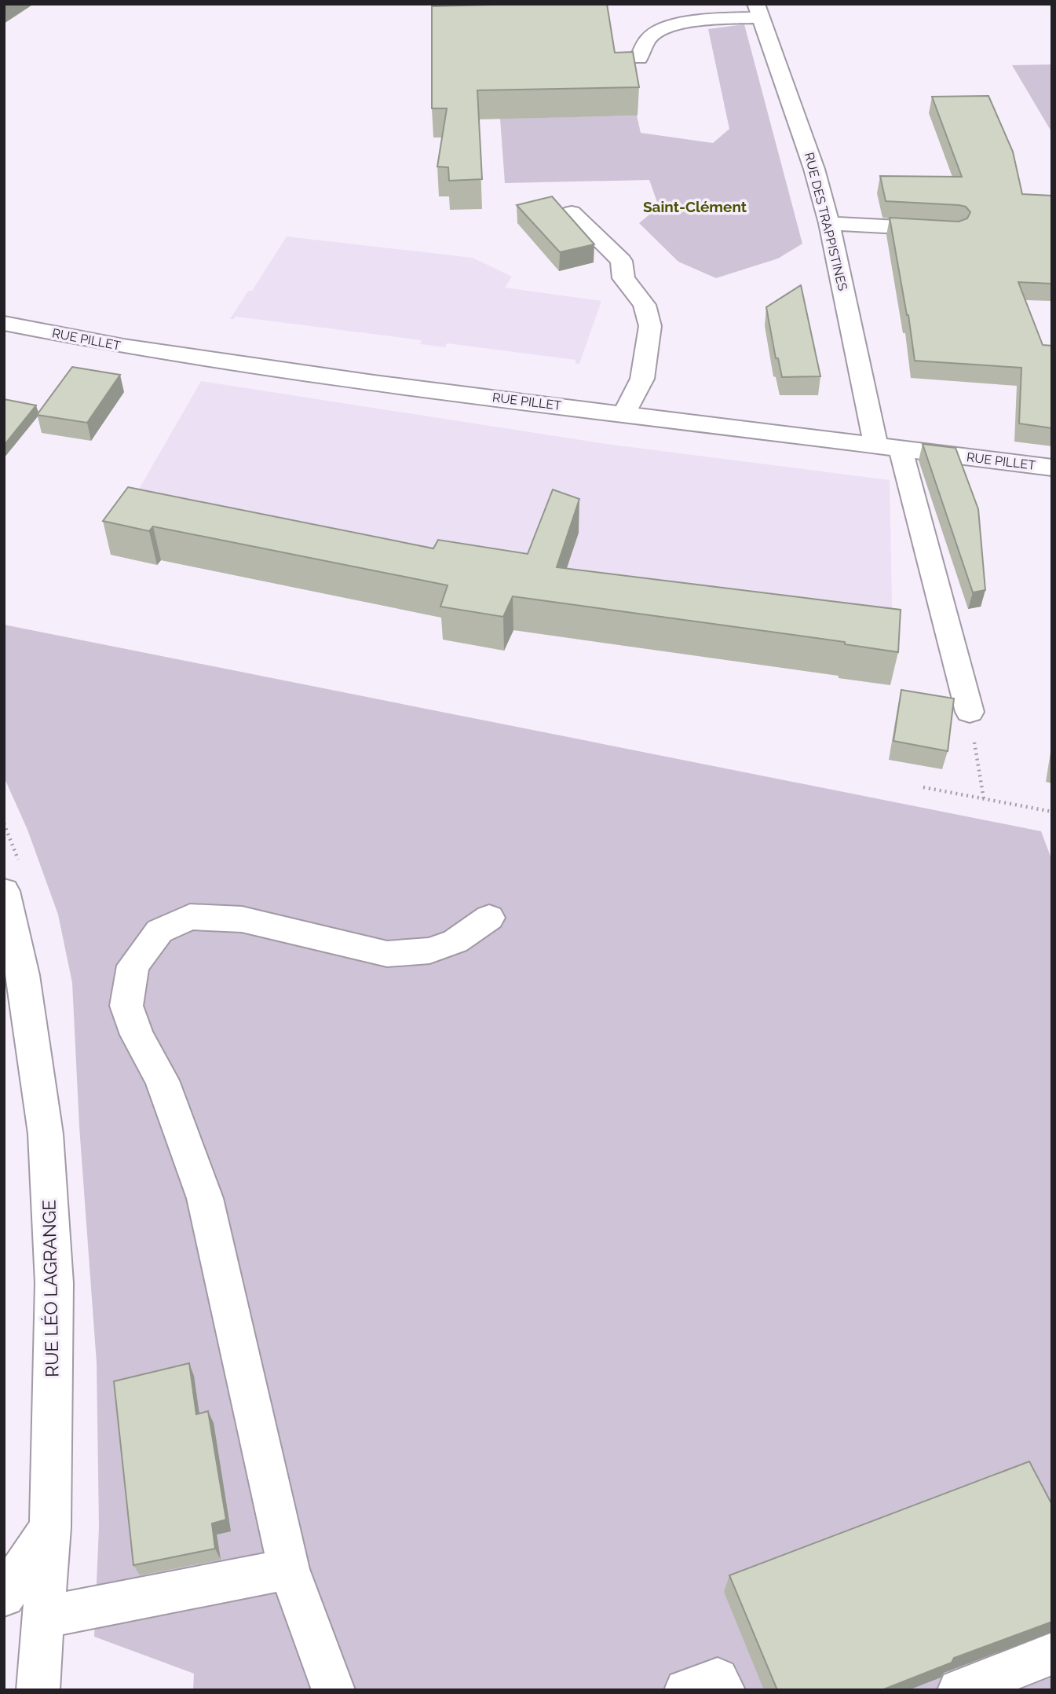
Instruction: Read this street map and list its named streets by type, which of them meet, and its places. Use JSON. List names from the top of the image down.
{
  "streets": {
    "street": ["RUE DES TRAPPISTINES", "RUE PILLET", "RUE LÉO LAGRANGE"]
  },
  "crossings": [
    ["RUE DES TRAPPISTINES", "RUE PILLET"]
  ],
  "districts": ["Saint-Clément"]
}
